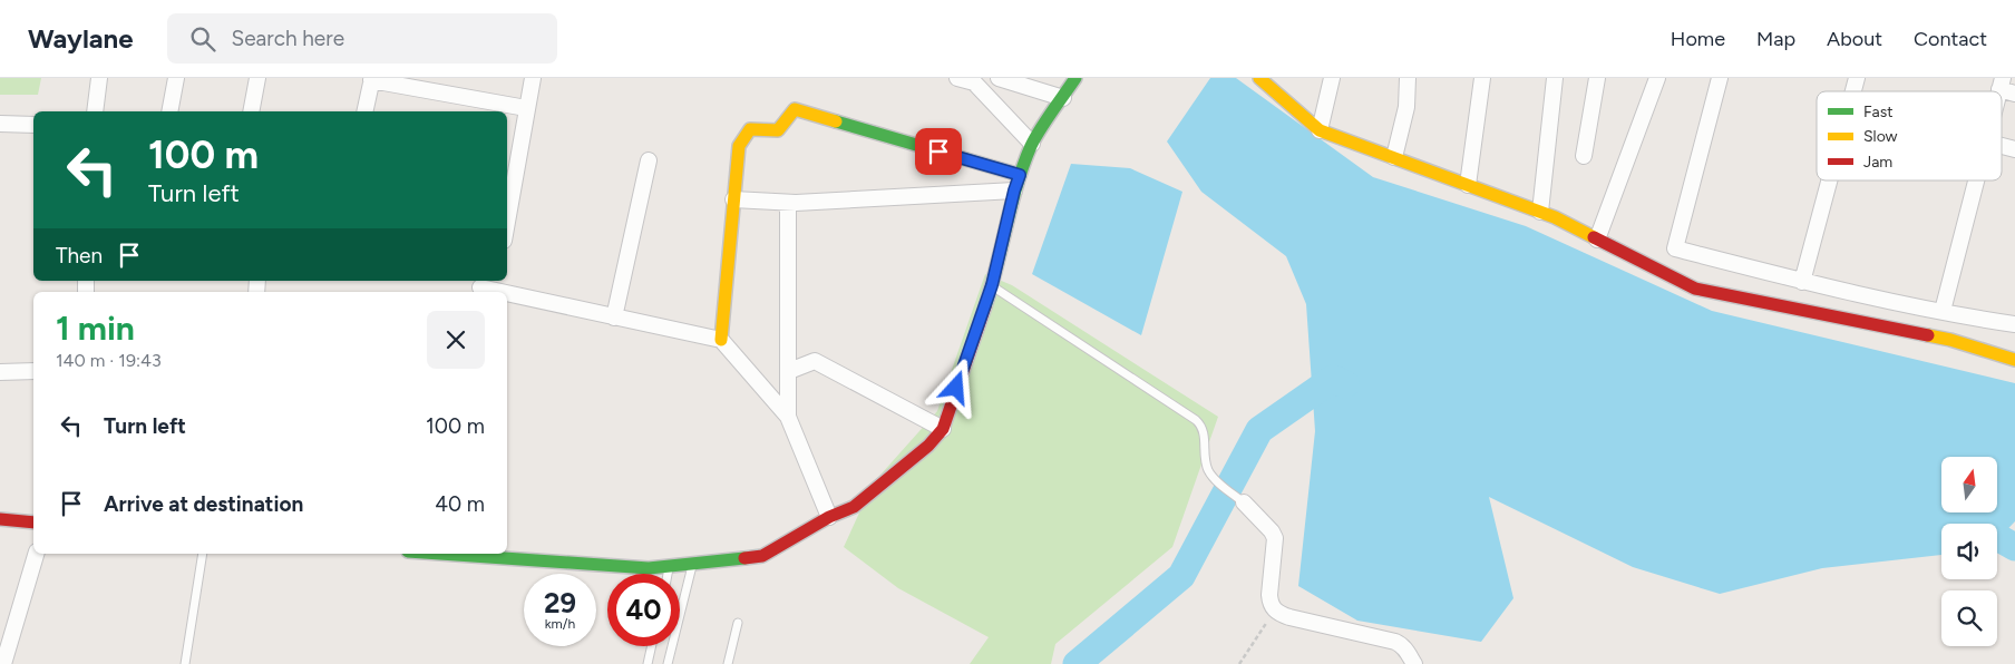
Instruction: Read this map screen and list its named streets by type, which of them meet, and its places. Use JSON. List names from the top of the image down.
{
  "legend": ["Fast", "Slow", "Jam"],
  "north": "top",
  "page": {
    "header": "Waylane",
    "search": "Search here",
    "nav": [
      "Home",
      "Map",
      "About",
      "Contact"
    ],
    "turn": ["100 m", "Turn left"],
    "then": "Then",
    "heading": ["1 min", "140 m · 19:43"],
    "list": [
      {
        "name": "Turn left",
        "value": "100 m"
      },
      {
        "name": "Arrive at destination",
        "value": "40 m"
      }
    ],
    "speed": "29 km/h",
    "limit": "40"
  }
}
